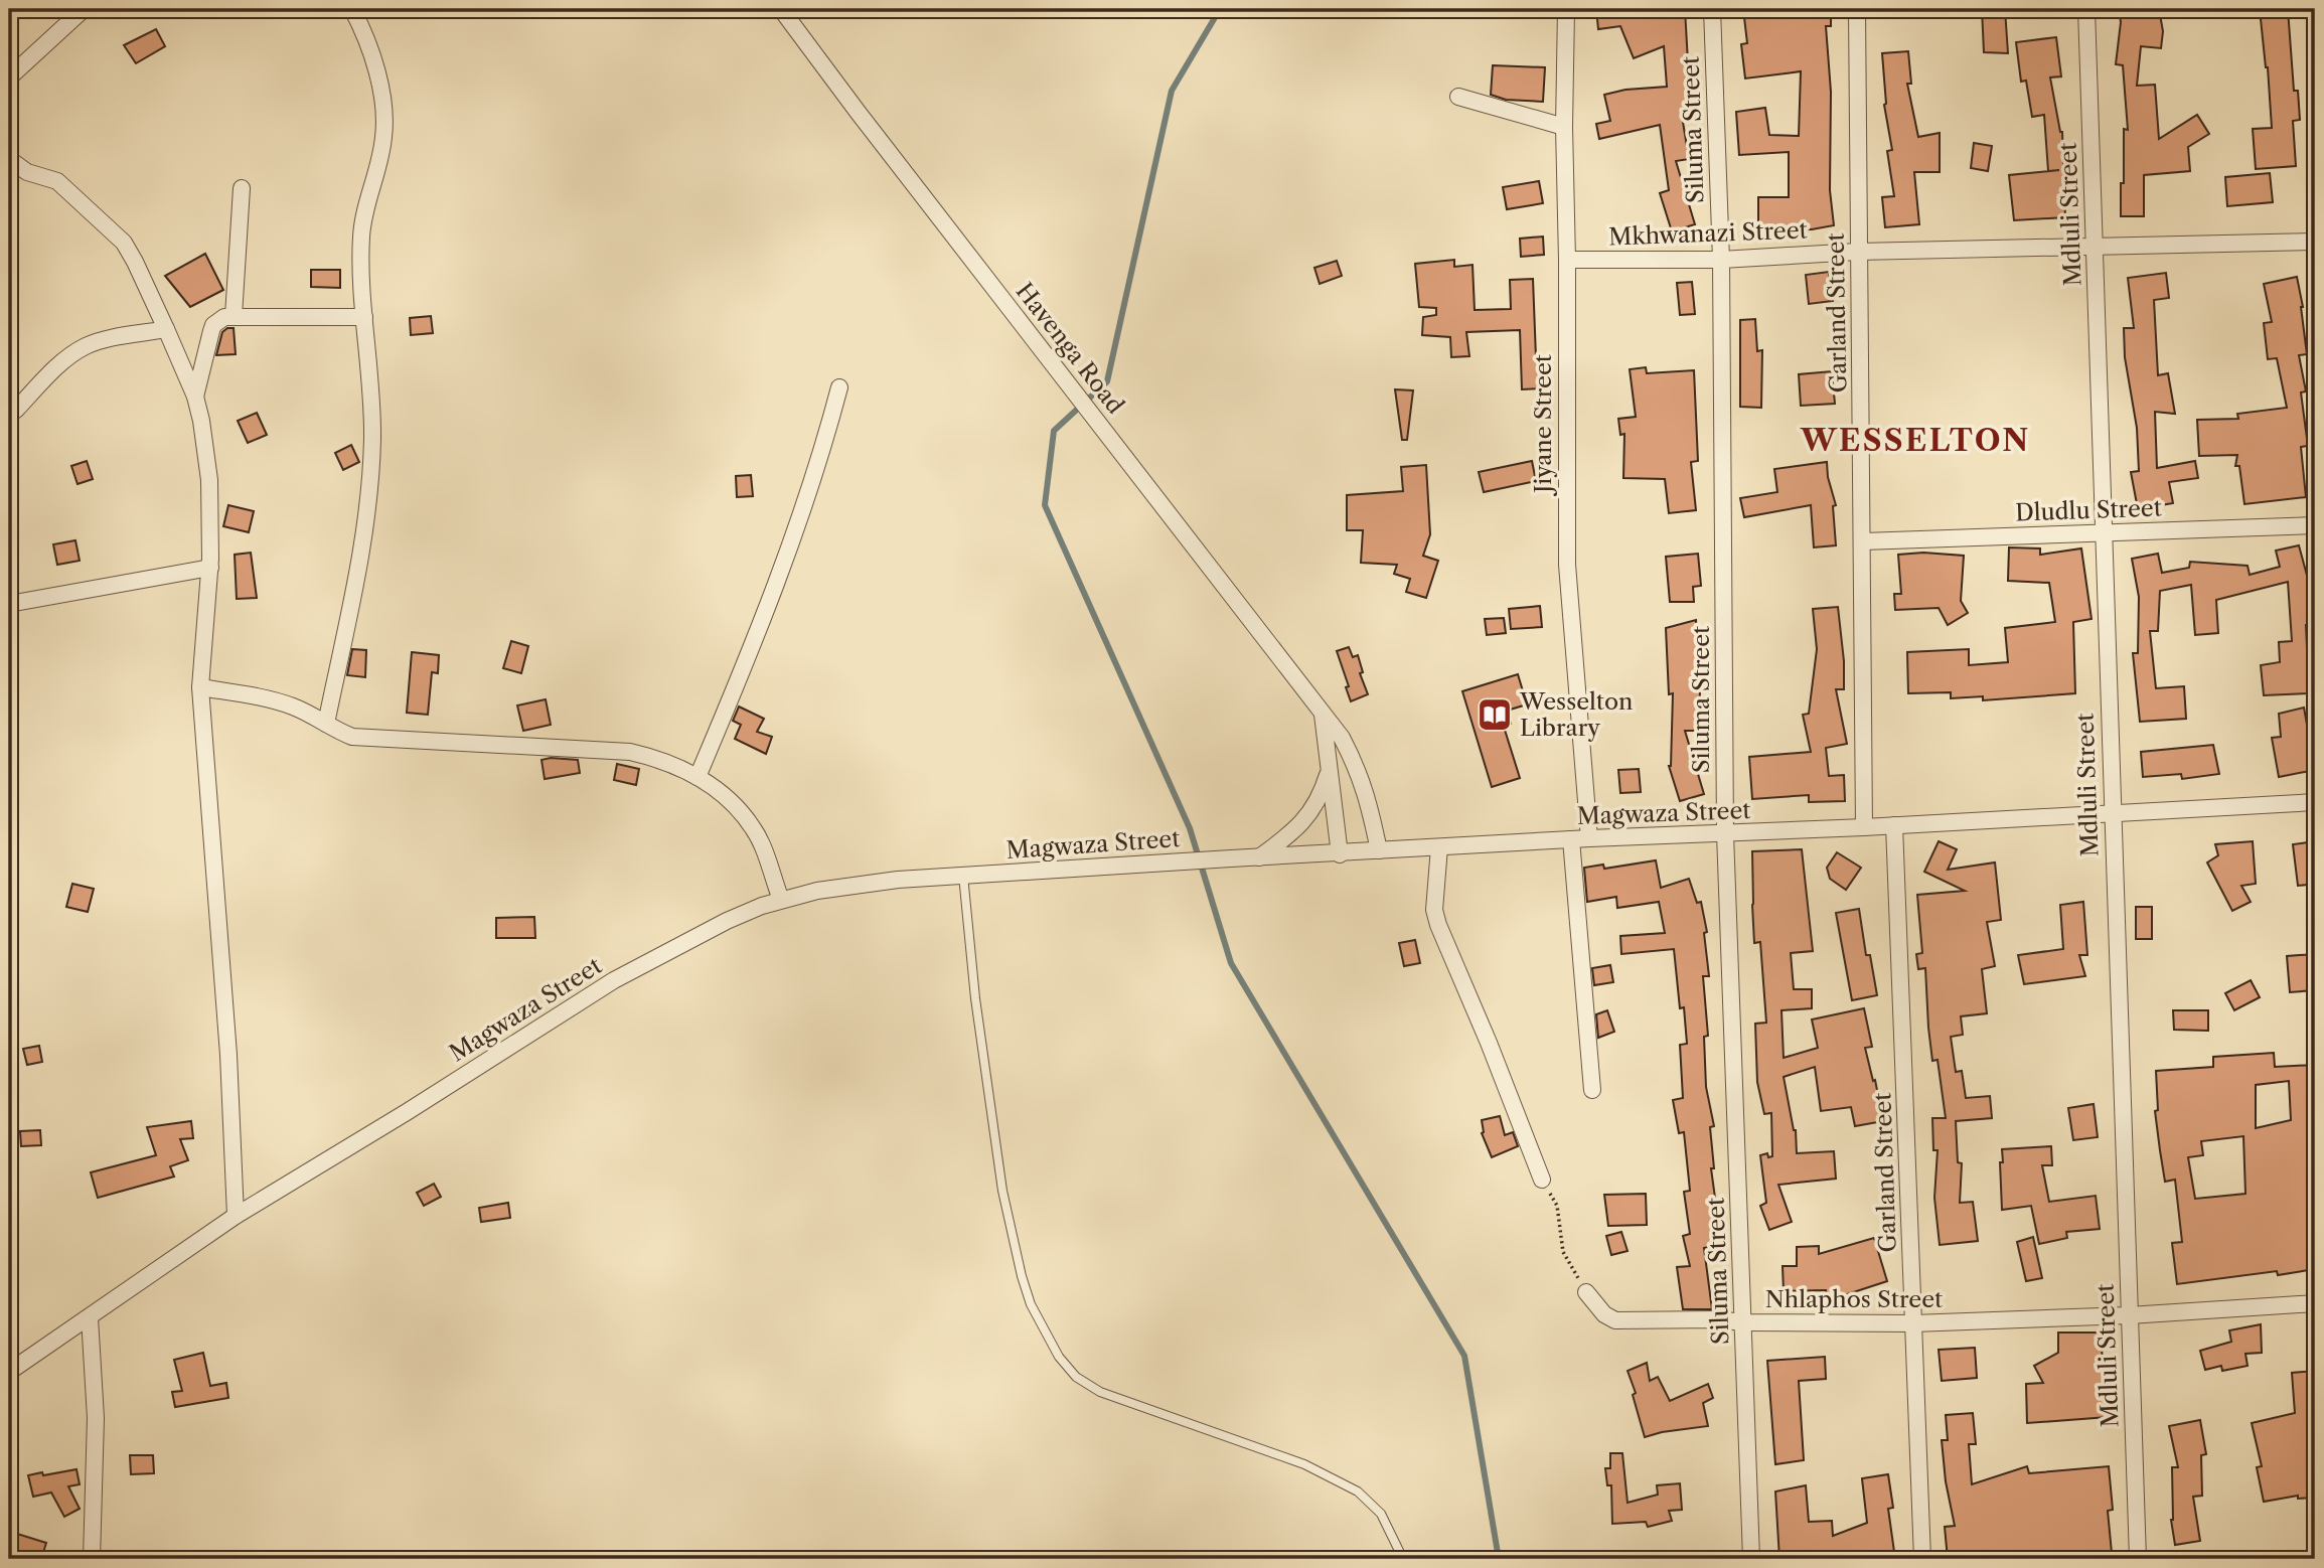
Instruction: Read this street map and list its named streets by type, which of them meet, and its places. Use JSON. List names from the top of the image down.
{
  "streets": {
    "street": [
      "Siluma Street",
      "Mdluli Street",
      "Mkhwanazi Street",
      "Garland Street",
      "Havenga Road",
      "Jiyane Street",
      "Dludlu Street",
      "Magwaza Street",
      "Nhlaphos Street"
    ]
  },
  "crossings": [
    ["Siluma Street", "Mkhwanazi Street"],
    ["Siluma Street", "Magwaza Street"],
    ["Siluma Street", "Nhlaphos Street"],
    ["Mdluli Street", "Mkhwanazi Street"],
    ["Mdluli Street", "Dludlu Street"],
    ["Mdluli Street", "Magwaza Street"],
    ["Mdluli Street", "Nhlaphos Street"],
    ["Mkhwanazi Street", "Garland Street"],
    ["Mkhwanazi Street", "Jiyane Street"],
    ["Garland Street", "Dludlu Street"],
    ["Garland Street", "Magwaza Street"],
    ["Garland Street", "Nhlaphos Street"],
    ["Havenga Road", "Magwaza Street"],
    ["Jiyane Street", "Magwaza Street"]
  ],
  "districts": ["WESSELTON"],
  "places": {
    "library": ["Wesselton Library"]
  }
}
